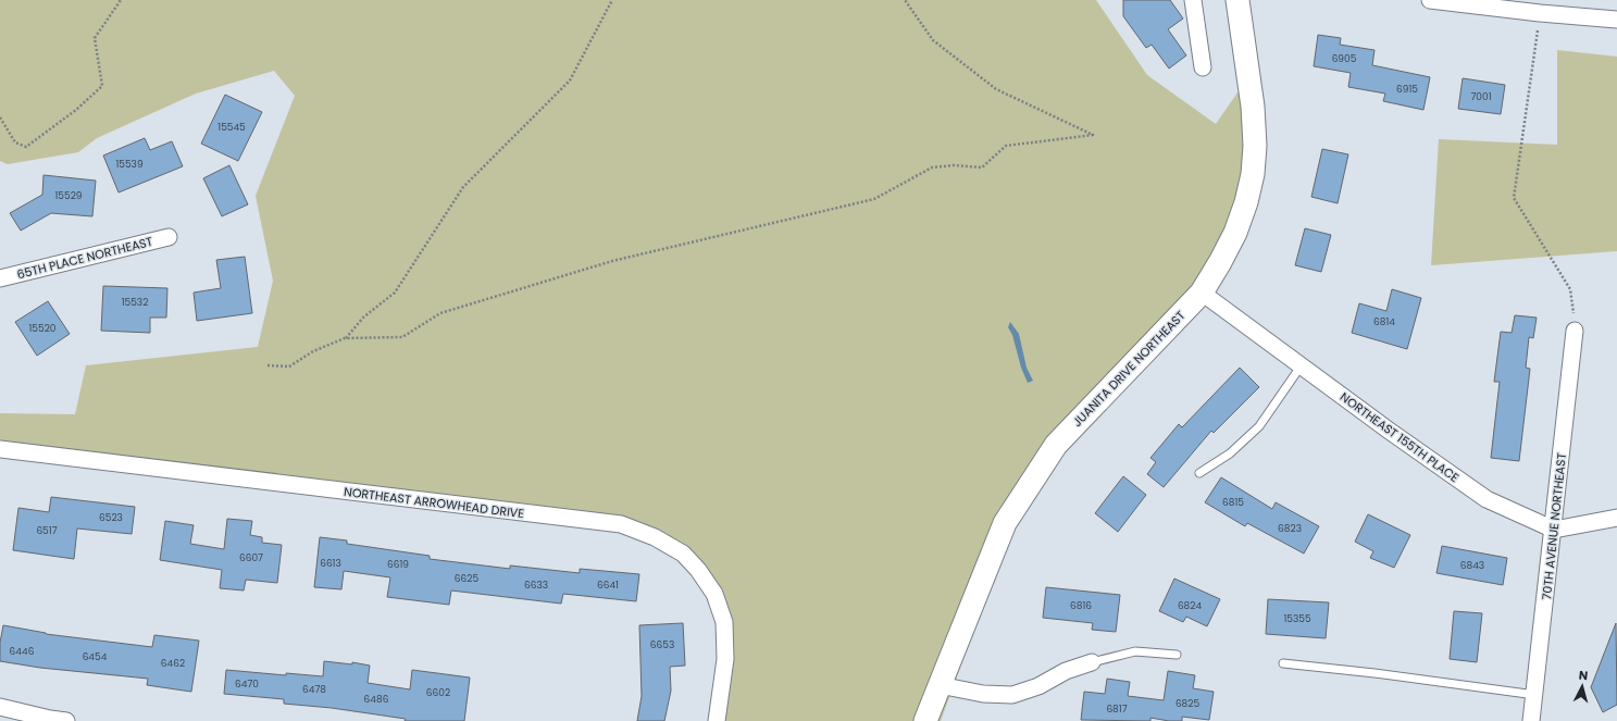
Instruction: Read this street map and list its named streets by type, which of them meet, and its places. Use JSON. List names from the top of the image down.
{
  "streets": {
    "main road": ["JUANITA DRIVE NORTHEAST"],
    "street": [
      "65TH PLACE NORTHEAST",
      "NORTHEAST 155TH PLACE",
      "NORTHEAST ARROWHEAD DRIVE",
      "70TH AVENUE NORTHEAST"
    ]
  },
  "crossings": [
    ["JUANITA DRIVE NORTHEAST", "NORTHEAST 155TH PLACE"],
    ["NORTHEAST 155TH PLACE", "70TH AVENUE NORTHEAST"]
  ],
  "house_numbers": [
    "6905",
    "6915",
    "7001",
    "15545",
    "15539",
    "15529",
    "15532",
    "6814",
    "15520",
    "6815",
    "6523",
    "6823",
    "6517",
    "6607",
    "6613",
    "6619",
    "6843",
    "6625",
    "6633",
    "6641",
    "6816",
    "6824",
    "15355",
    "6653",
    "6446",
    "6454",
    "6462",
    "6470",
    "6478",
    "6602",
    "6486",
    "6825",
    "6817"
  ],
  "north": "top"
}
